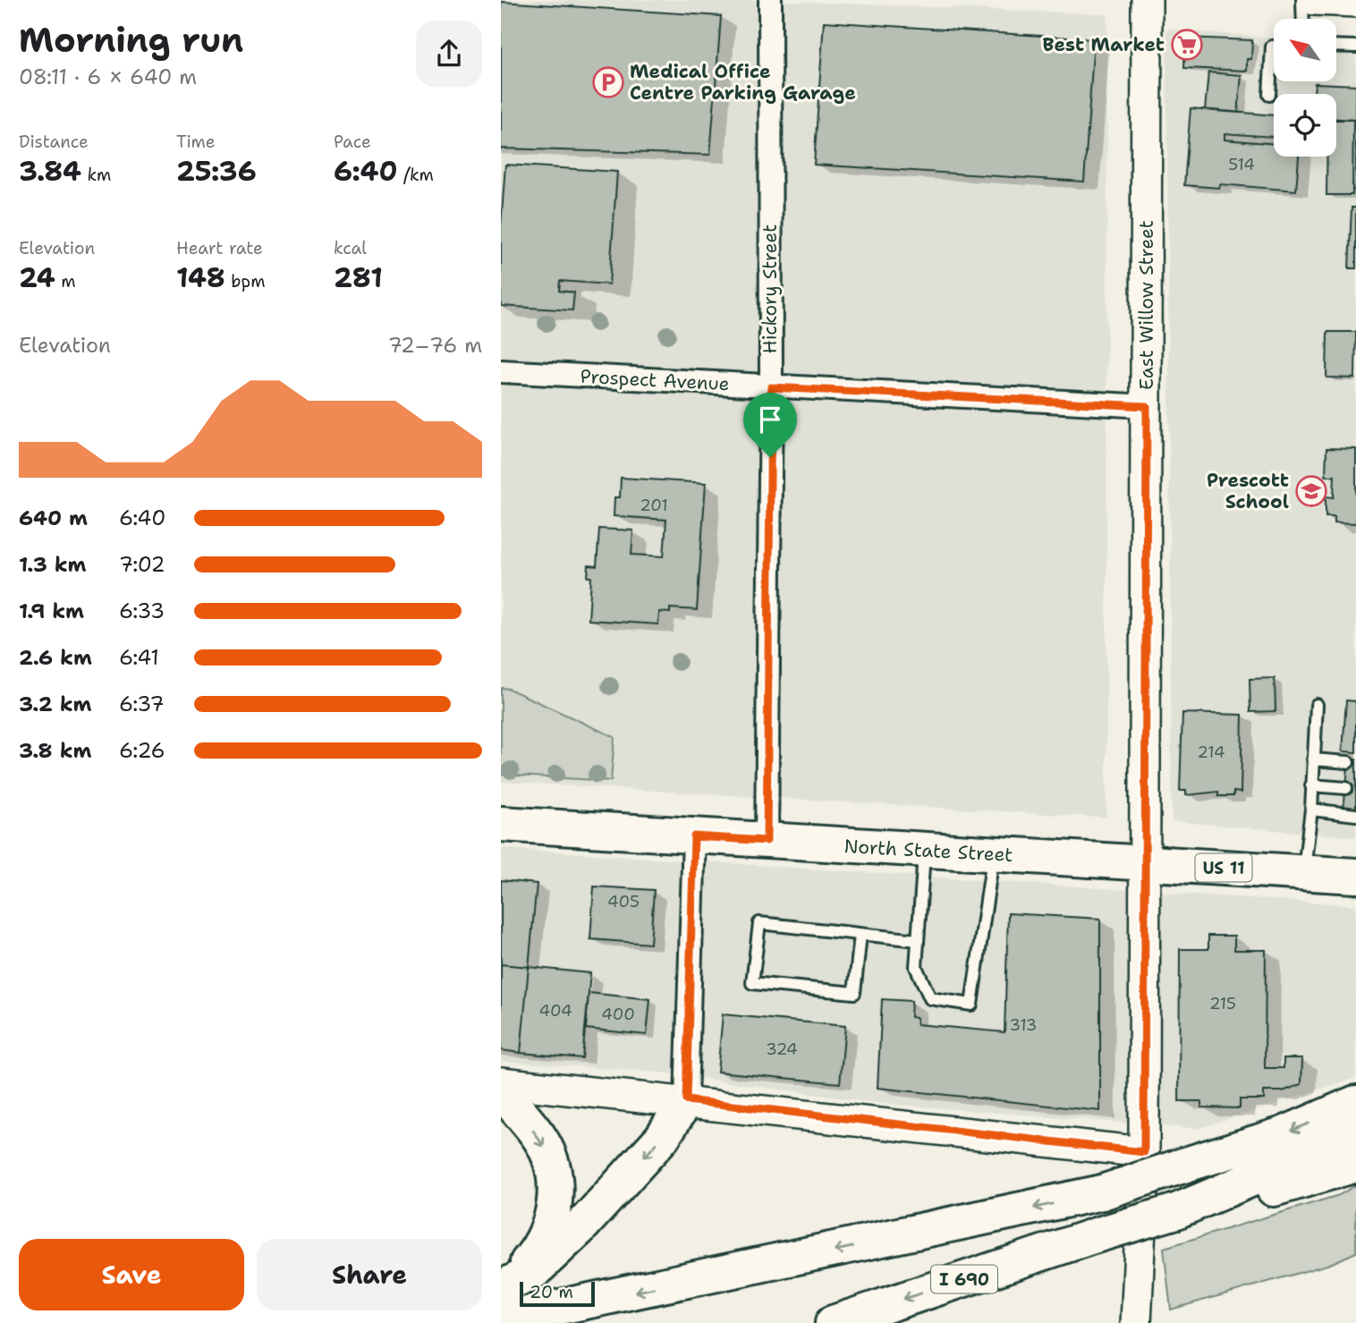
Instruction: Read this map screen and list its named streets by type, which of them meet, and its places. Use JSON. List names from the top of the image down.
{
  "streets": {
    "main road": ["North State Street", "US 11", "I 690"],
    "street": ["Hickory Street", "East Willow Street", "Prospect Avenue"]
  },
  "crossings": [
    ["Hickory Street", "Prospect Avenue"],
    ["Hickory Street", "North State Street"],
    ["East Willow Street", "Prospect Avenue"],
    ["East Willow Street", "North State Street"]
  ],
  "places": {
    "supermarket": ["Best Market"],
    "parking": ["Medical Office Centre Parking Garage"],
    "school or university": ["Prescott School"]
  },
  "house_numbers": [
    "514",
    "201",
    "214",
    "405",
    "215",
    "404",
    "400",
    "313",
    "324"
  ],
  "scale_bar": "20 m",
  "north": "top left",
  "page": {
    "heading": ["Morning run", "08:11 · 6 × 640 m"],
    "stats": [
      ["Distance", "3.84 km"],
      ["Time", "25:36"],
      ["Pace", "6:40 /km"],
      ["Elevation", "24 m"],
      ["Heart rate", "148 bpm"],
      ["kcal", "281"]
    ],
    "chart": ["Elevation", "72–76 m"],
    "list": [
      {
        "name": "640 m",
        "note": "6:40"
      },
      {
        "name": "1.3 km",
        "note": "7:02"
      },
      {
        "name": "1.9 km",
        "note": "6:33"
      },
      {
        "name": "2.6 km",
        "note": "6:41"
      },
      {
        "name": "3.2 km",
        "note": "6:37"
      },
      {
        "name": "3.8 km",
        "note": "6:26"
      }
    ],
    "buttons": ["Save", "Share"],
    "scale": "20 m"
  }
}
